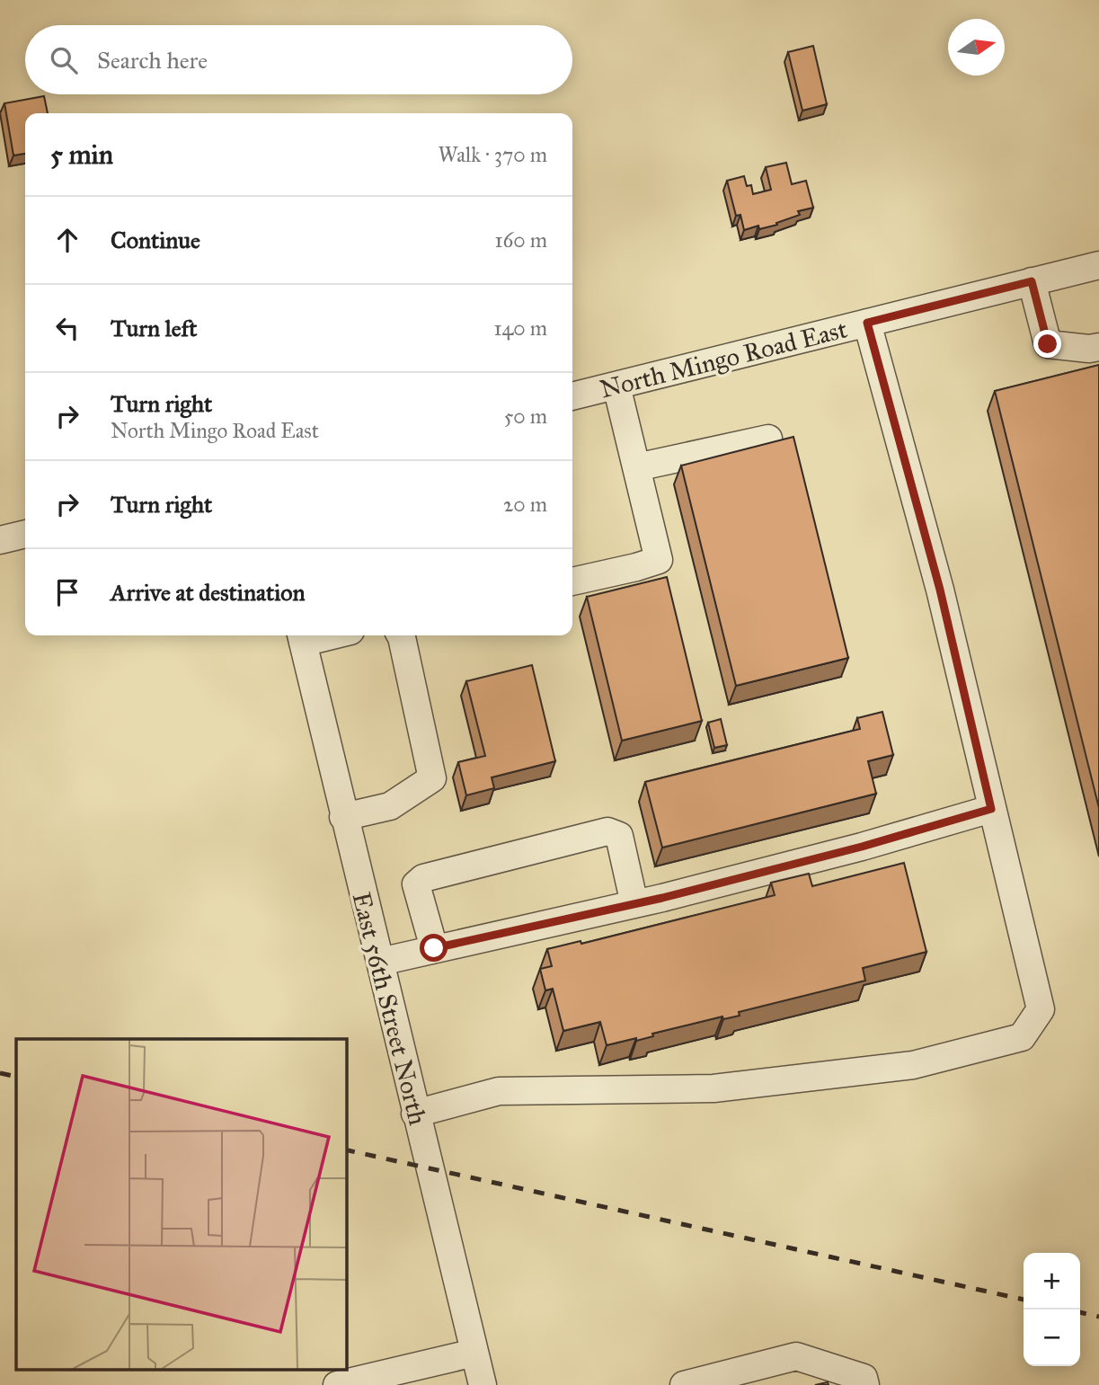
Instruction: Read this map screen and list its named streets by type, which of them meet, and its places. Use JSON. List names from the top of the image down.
{
  "streets": {
    "street": ["North Mingo Road East", "East 56th Street North"]
  },
  "north": "right",
  "page": {
    "search": "Search here",
    "heading": ["5 min", "Walk · 370 m"],
    "list": [
      ["Continue", "160 m"],
      ["Turn left", "140 m"],
      ["Turn right", "North Mingo Road East", "50 m"],
      ["Turn right", "20 m"],
      "Arrive at destination"
    ],
    "map_buttons": ["+", "−"]
  }
}
